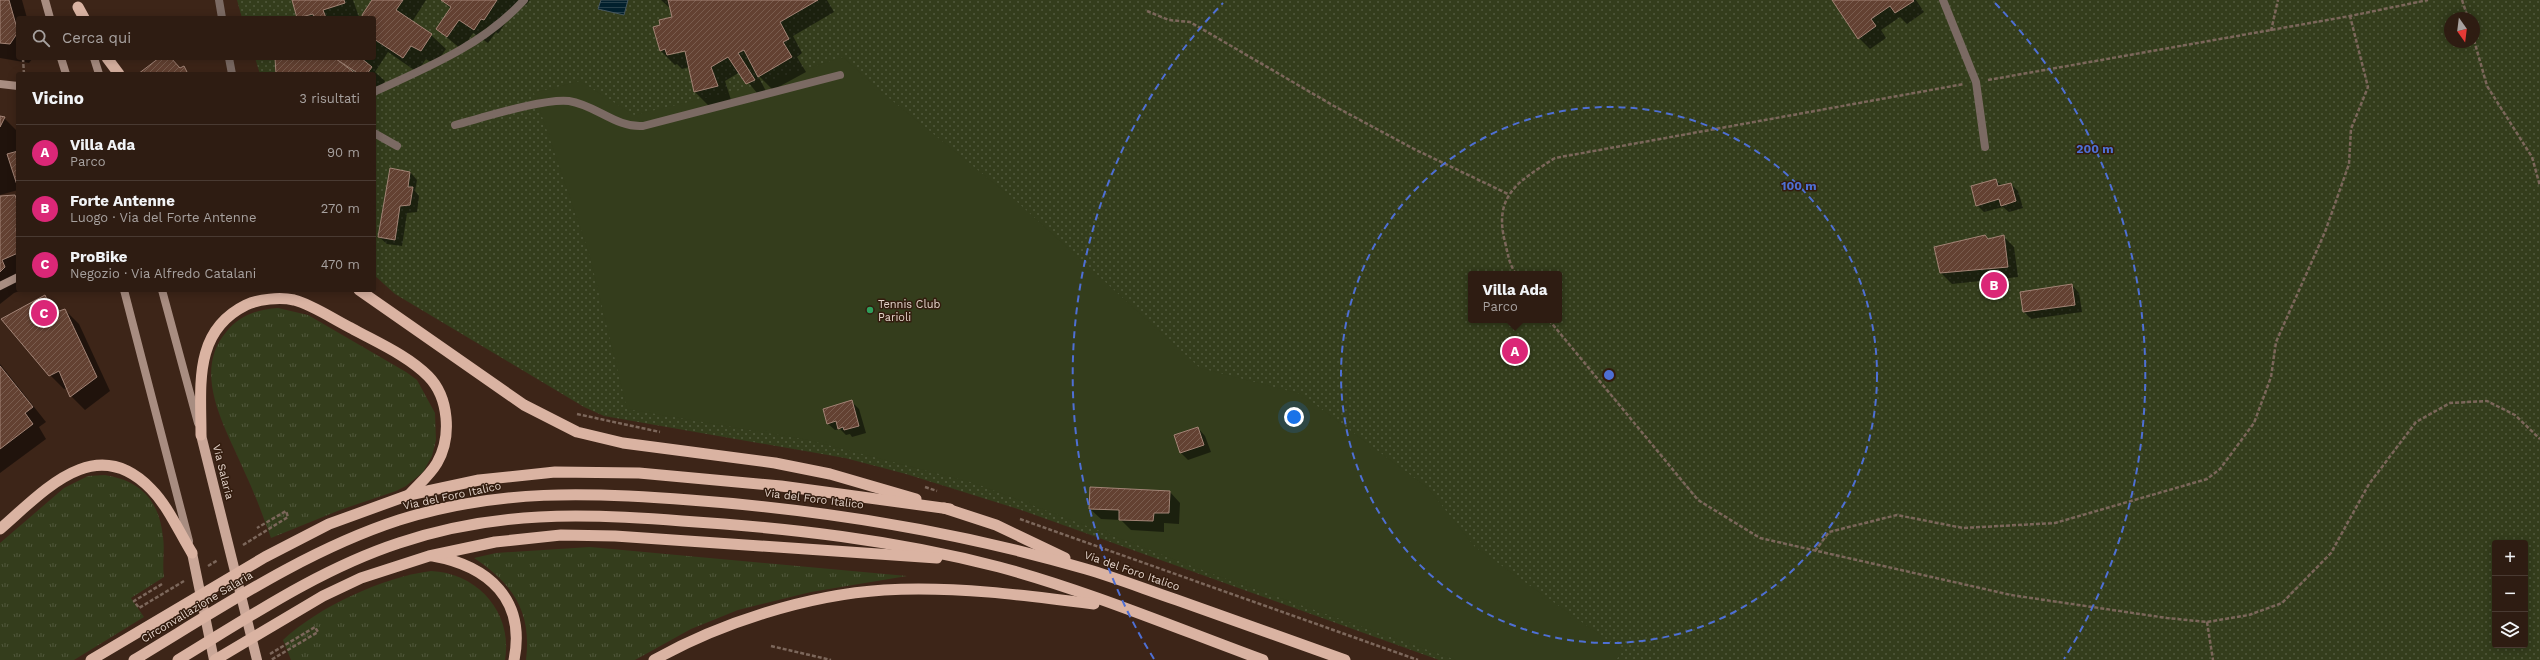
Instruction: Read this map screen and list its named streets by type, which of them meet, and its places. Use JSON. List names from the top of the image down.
{
  "streets": {
    "highway": ["Via del Foro Italico", "Circonvallazione Salaria"],
    "main road": ["Via Salaria"]
  },
  "crossings": [
    ["Via del Foro Italico", "Circonvallazione Salaria"]
  ],
  "places": ["Tennis Club Parioli"],
  "north": "bottom",
  "page": {
    "search": "Cerca qui",
    "heading": ["Vicino", "3 risultati"],
    "list": [
      {
        "mark": "A",
        "name": "Villa Ada",
        "note": "Parco",
        "value": "90 m"
      },
      {
        "mark": "B",
        "name": "Forte Antenne",
        "note": "Luogo · Via del Forte Antenne",
        "value": "270 m"
      },
      {
        "mark": "C",
        "name": "ProBike",
        "note": "Negozio · Via Alfredo Catalani",
        "value": "470 m"
      }
    ],
    "pins": ["B", "C", "A"],
    "popup": ["Villa Ada", "Parco"],
    "map_buttons": ["+", "−"]
  },
  "rings": ["200 m", "100 m"]
}
